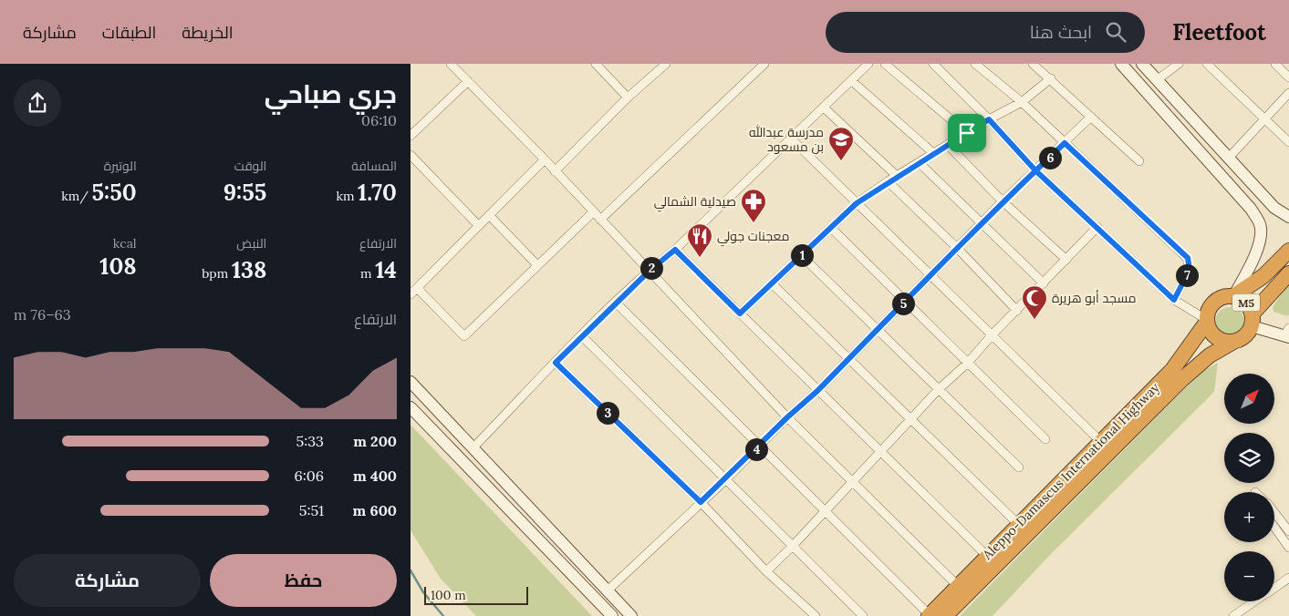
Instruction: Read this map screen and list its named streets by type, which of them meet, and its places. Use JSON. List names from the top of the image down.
{
  "streets": {
    "highway": ["M5", "Aleppo-Damascus International Highway"]
  },
  "crossings": [
    ["M5", "Aleppo-Damascus International Highway"]
  ],
  "places": {
    "school or university": ["مدرسة عبدالله بن مسعود"],
    "pharmacy": ["صيدلية الشمالي"],
    "restaurant": ["معجنات جولي"],
    "mosque": ["مسجد أبو هريرة"]
  },
  "scale_bar": "100 m",
  "north": "top right",
  "page": {
    "header": "Fleetfoot",
    "search": "ابحث هنا",
    "nav": ["الخريطة", "الطبقات", "مشاركة"],
    "heading": ["جري صباحي", "06:10"],
    "stats": [
      ["المسافة", "1.70 km"],
      ["الوقت", "9:55"],
      ["الوتيرة", "5:50 /km"],
      ["الارتفاع", "14 m"],
      ["النبض", "138 bpm"],
      ["kcal", "108"]
    ],
    "pins": [
      "6",
      "1",
      "2",
      "7",
      "5",
      "3",
      "4"
    ],
    "chart": ["الارتفاع", "63–76 m"],
    "map_buttons": ["+", "−"],
    "list": [
      {
        "name": "200 m",
        "note": "5:33"
      },
      {
        "name": "400 m",
        "note": "6:06"
      },
      {
        "name": "600 m",
        "note": "5:51"
      }
    ],
    "buttons": ["حفظ", "مشاركة"],
    "scale": "100 m"
  }
}
